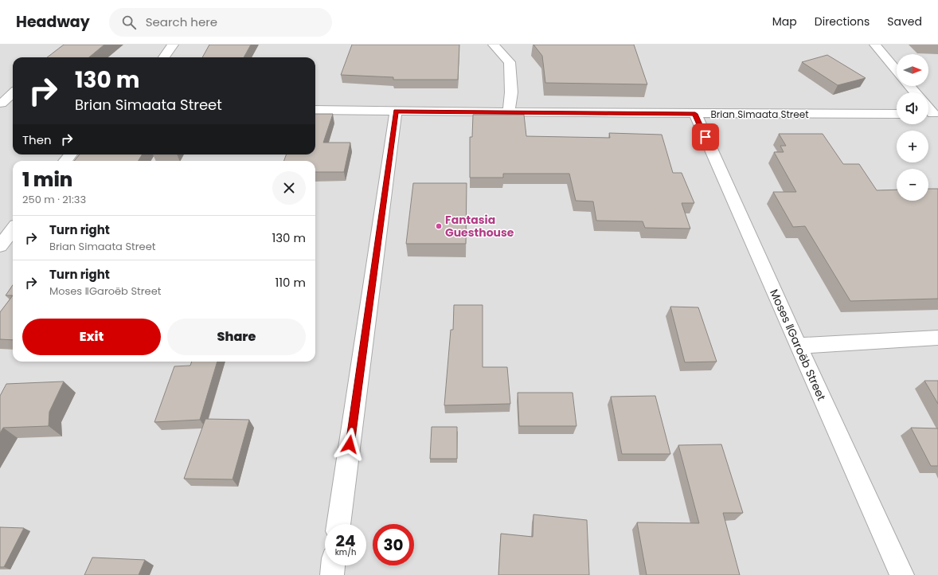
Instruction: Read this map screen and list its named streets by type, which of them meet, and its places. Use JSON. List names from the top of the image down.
{
  "streets": {
    "street": ["Brian Simaata Street", "Moses ǁGaroëb Street"]
  },
  "crossings": [
    ["Brian Simaata Street", "Moses ǁGaroëb Street"]
  ],
  "places": ["Fantasia Guesthouse"],
  "north": "right",
  "page": {
    "header": "Headway",
    "search": "Search here",
    "nav": ["Map", "Directions", "Saved"],
    "map_buttons": ["+", "−"],
    "turn": ["130 m", "Brian Simaata Street"],
    "then": "Then",
    "heading": ["1 min", "250 m · 21:33"],
    "list": [
      {
        "name": "Turn right",
        "note": "Brian Simaata Street",
        "value": "130 m"
      },
      {
        "name": "Turn right",
        "note": "Moses ǁGaroëb Street",
        "value": "110 m"
      }
    ],
    "buttons": ["Exit", "Share"],
    "speed": "24 km/h",
    "limit": "30"
  }
}
